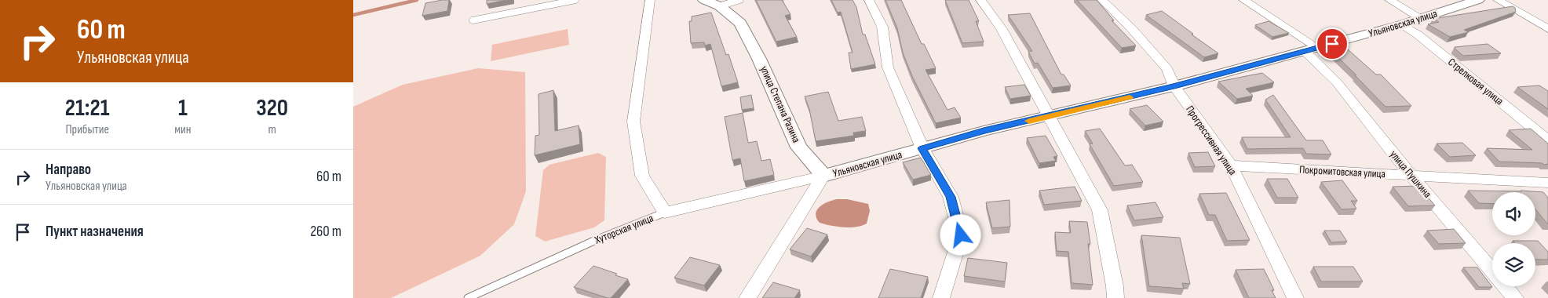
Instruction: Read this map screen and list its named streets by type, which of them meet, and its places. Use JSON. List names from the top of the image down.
{
  "streets": {
    "street": [
      "Ульяновская улица",
      "Стрелковая улица",
      "улица Степана Разина",
      "Прогрессивная улица",
      "Покромитовская улица",
      "улица Пушкина",
      "Хуторская улица"
    ]
  },
  "crossings": [
    ["Ульяновская улица", "Стрелковая улица"],
    ["Ульяновская улица", "улица Степана Разина"],
    ["Ульяновская улица", "Прогрессивная улица"],
    ["Ульяновская улица", "улица Пушкина"],
    ["Ульяновская улица", "Хуторская улица"],
    ["Прогрессивная улица", "Покромитовская улица"],
    ["Покромитовская улица", "улица Пушкина"]
  ],
  "page": {
    "turn": ["60 m", "Ульяновская улица"],
    "eta": [
      "21:21",
      "Прибытие",
      "1",
      "мин",
      "320",
      "m"
    ],
    "list": [
      {
        "name": "Направо",
        "note": "Ульяновская улица",
        "value": "60 m"
      },
      {
        "name": "Пункт назначения",
        "value": "260 m"
      }
    ]
  }
}
